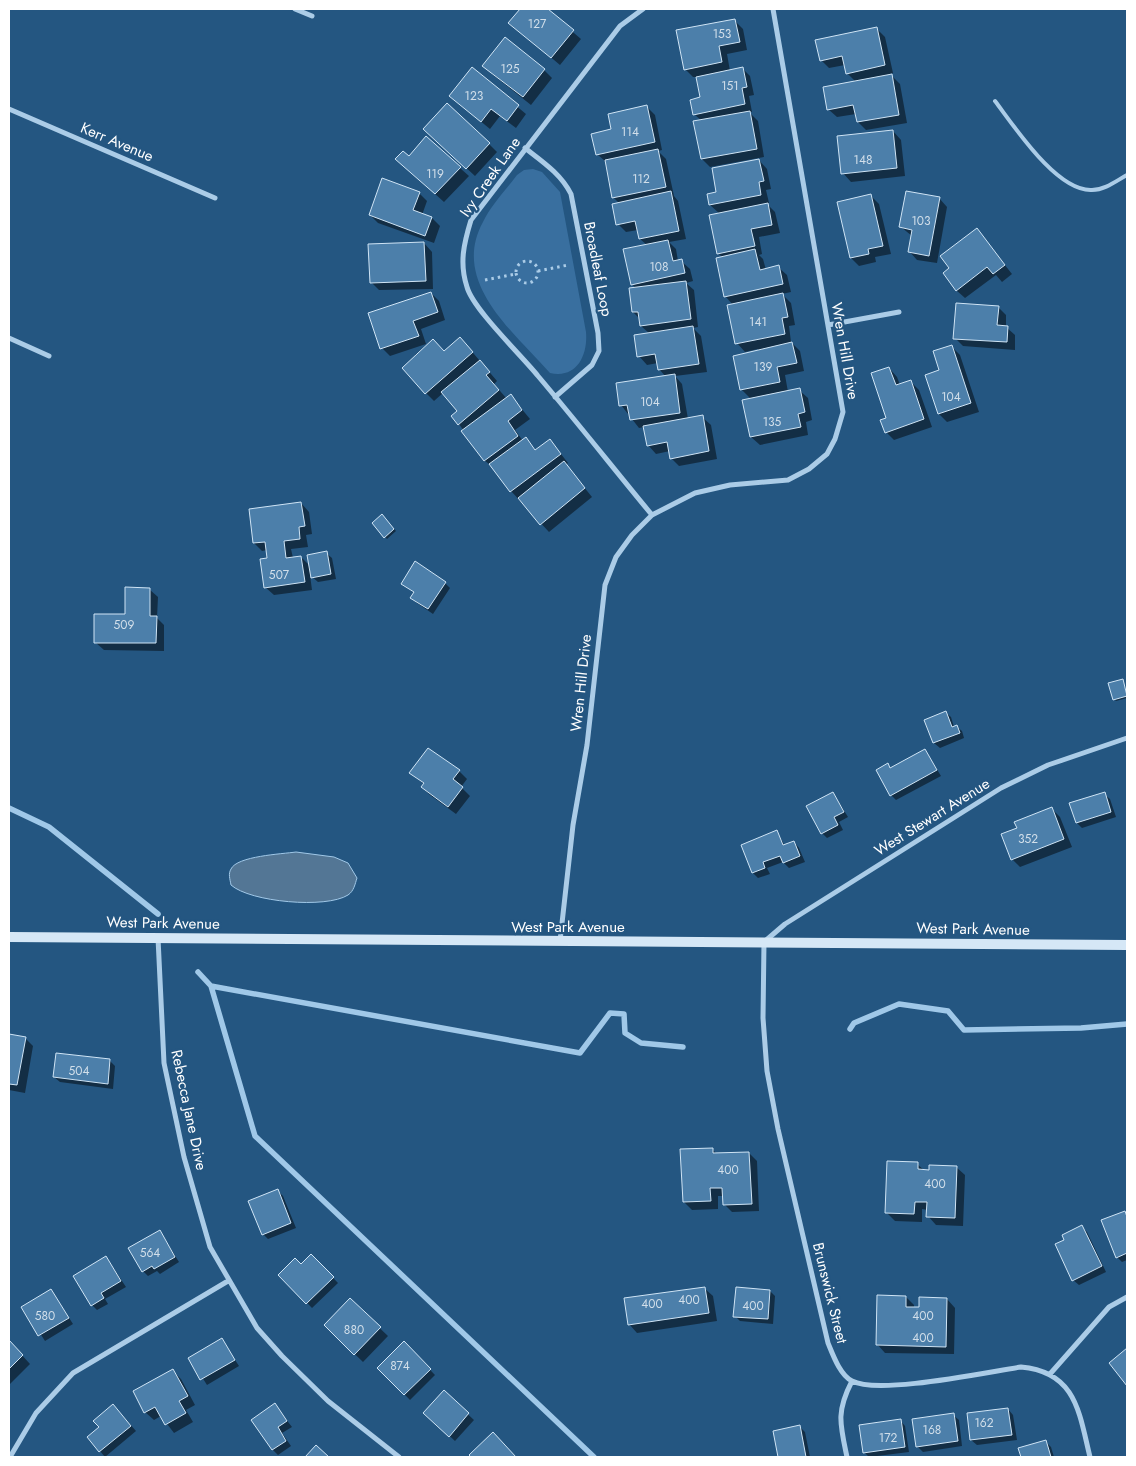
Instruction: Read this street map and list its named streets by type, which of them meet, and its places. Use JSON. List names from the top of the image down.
{
  "streets": {
    "main road": ["West Park Avenue"],
    "street": [
      "Kerr Avenue",
      "Ivy Creek Lane",
      "Broadleaf Loop",
      "Wren Hill Drive",
      "West Stewart Avenue",
      "Rebecca Jane Drive",
      "Brunswick Street"
    ]
  },
  "crossings": [
    ["Ivy Creek Lane", "Broadleaf Loop"],
    ["Ivy Creek Lane", "Wren Hill Drive"],
    ["Wren Hill Drive", "West Park Avenue"],
    ["West Stewart Avenue", "West Park Avenue"],
    ["West Stewart Avenue", "Brunswick Street"],
    ["West Park Avenue", "Rebecca Jane Drive"],
    ["West Park Avenue", "Brunswick Street"]
  ],
  "house_numbers": [
    "127",
    "153",
    "125",
    "151",
    "123",
    "114",
    "148",
    "119",
    "112",
    "103",
    "108",
    "141",
    "139",
    "104",
    "104",
    "135",
    "507",
    "509",
    "352",
    "504",
    "400",
    "400",
    "564",
    "400",
    "400",
    "400",
    "580",
    "400",
    "880",
    "400",
    "874",
    "162",
    "168",
    "172"
  ]
}
